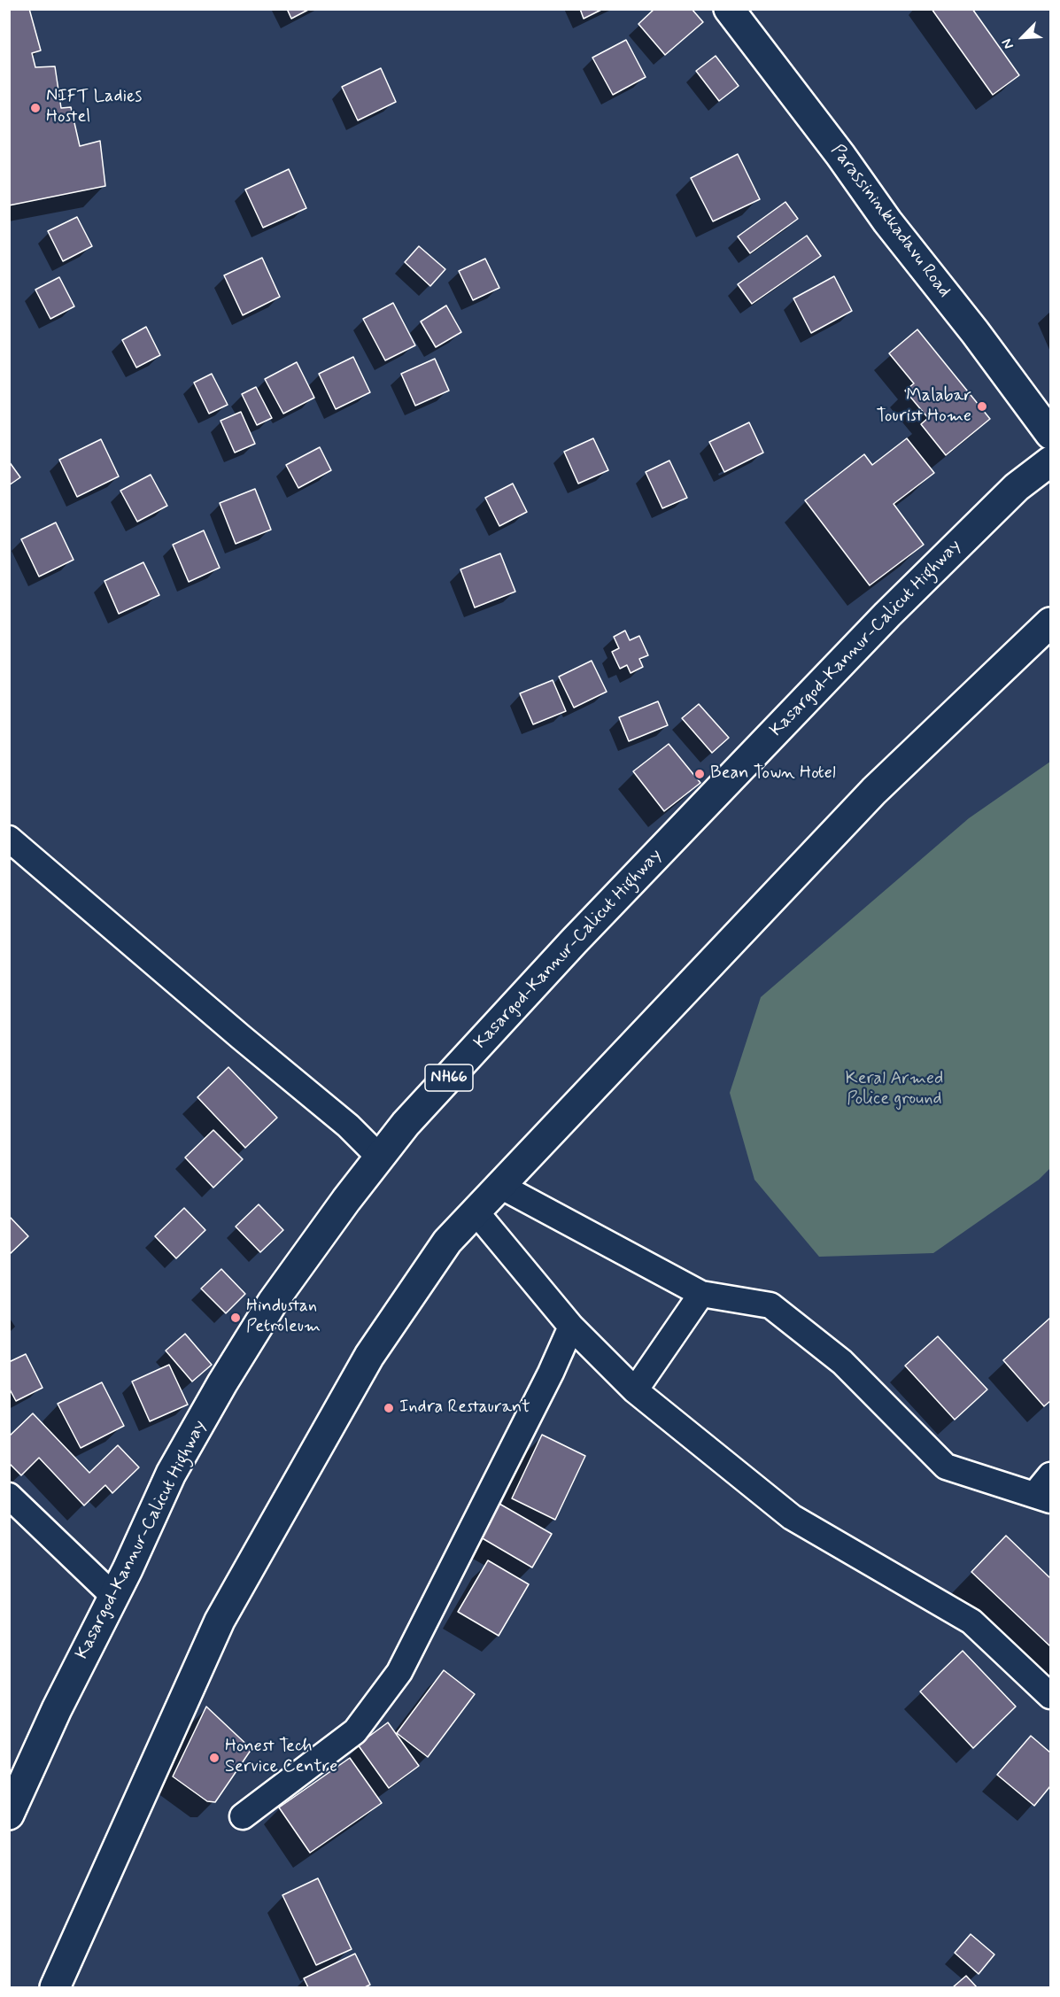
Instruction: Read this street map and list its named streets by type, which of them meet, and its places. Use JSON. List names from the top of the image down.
{
  "streets": {
    "main road": ["Parassininkkadavu Road", "Kasargod-Kannur-Calicut Highway", "NH66"]
  },
  "parks": ["Keral Armed Police ground"],
  "places": [
    "NIFT Ladies Hostel",
    "Malabar Tourist Home",
    "Bean Town Hotel",
    "Hindustan Petroleum",
    "Indra Restaurant",
    "Honest Tech Service Centre"
  ],
  "north": "bottom left"
}
